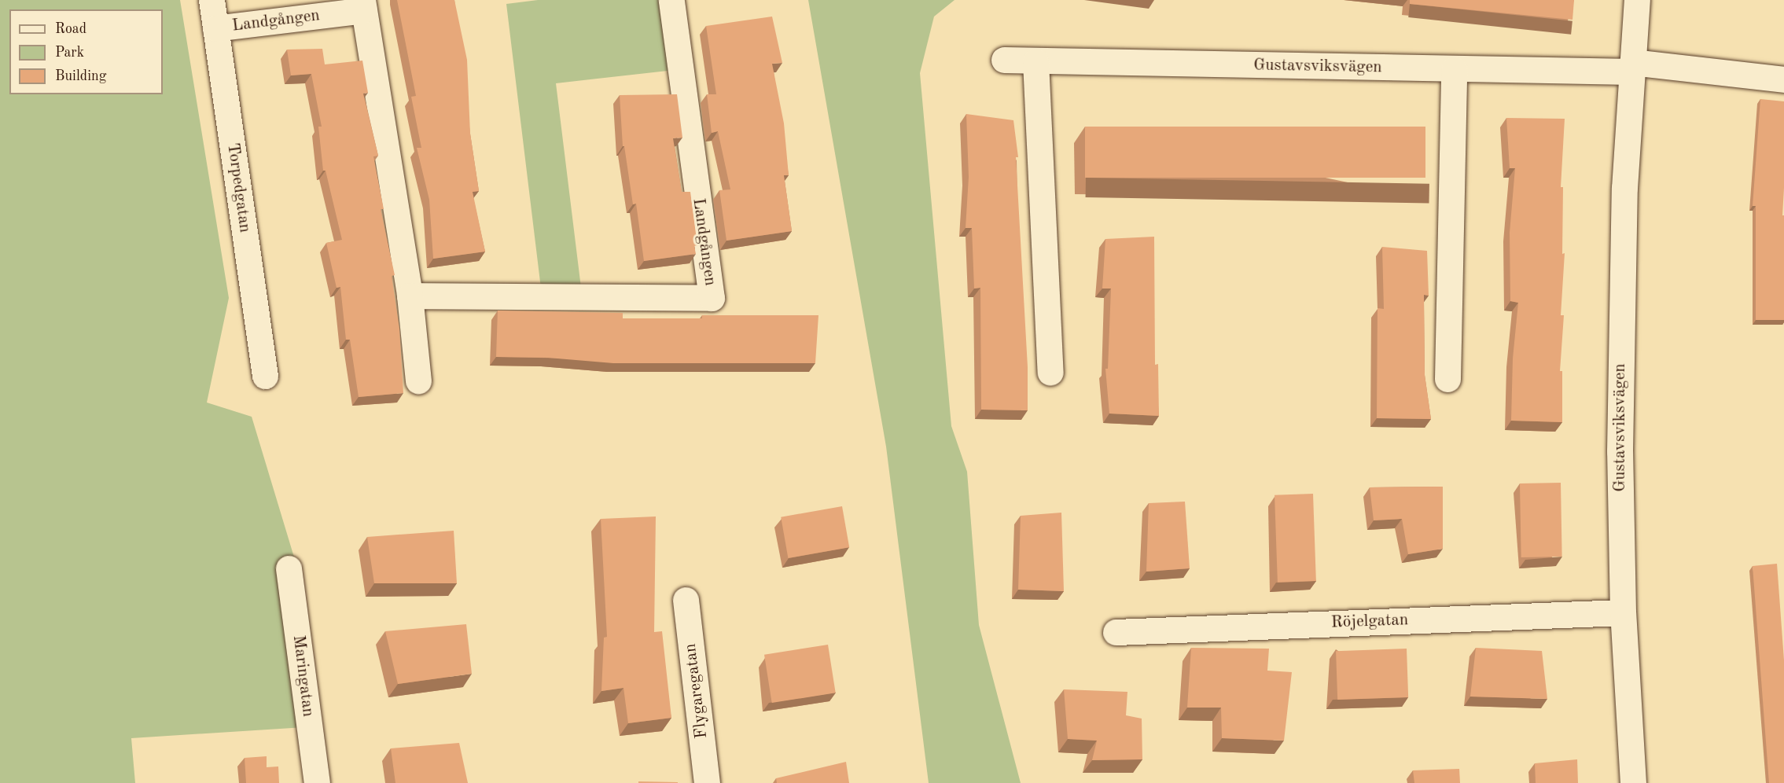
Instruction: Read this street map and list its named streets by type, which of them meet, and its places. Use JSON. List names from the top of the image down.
{
  "streets": {
    "street": [
      "Landgången",
      "Gustavsviksvägen",
      "Torpedgatan",
      "Röjelgatan",
      "Maringatan",
      "Flygaregatan"
    ]
  },
  "crossings": [
    ["Landgången", "Torpedgatan"],
    ["Gustavsviksvägen", "Röjelgatan"]
  ],
  "legend": ["Road", "Park", "Building"]
}
